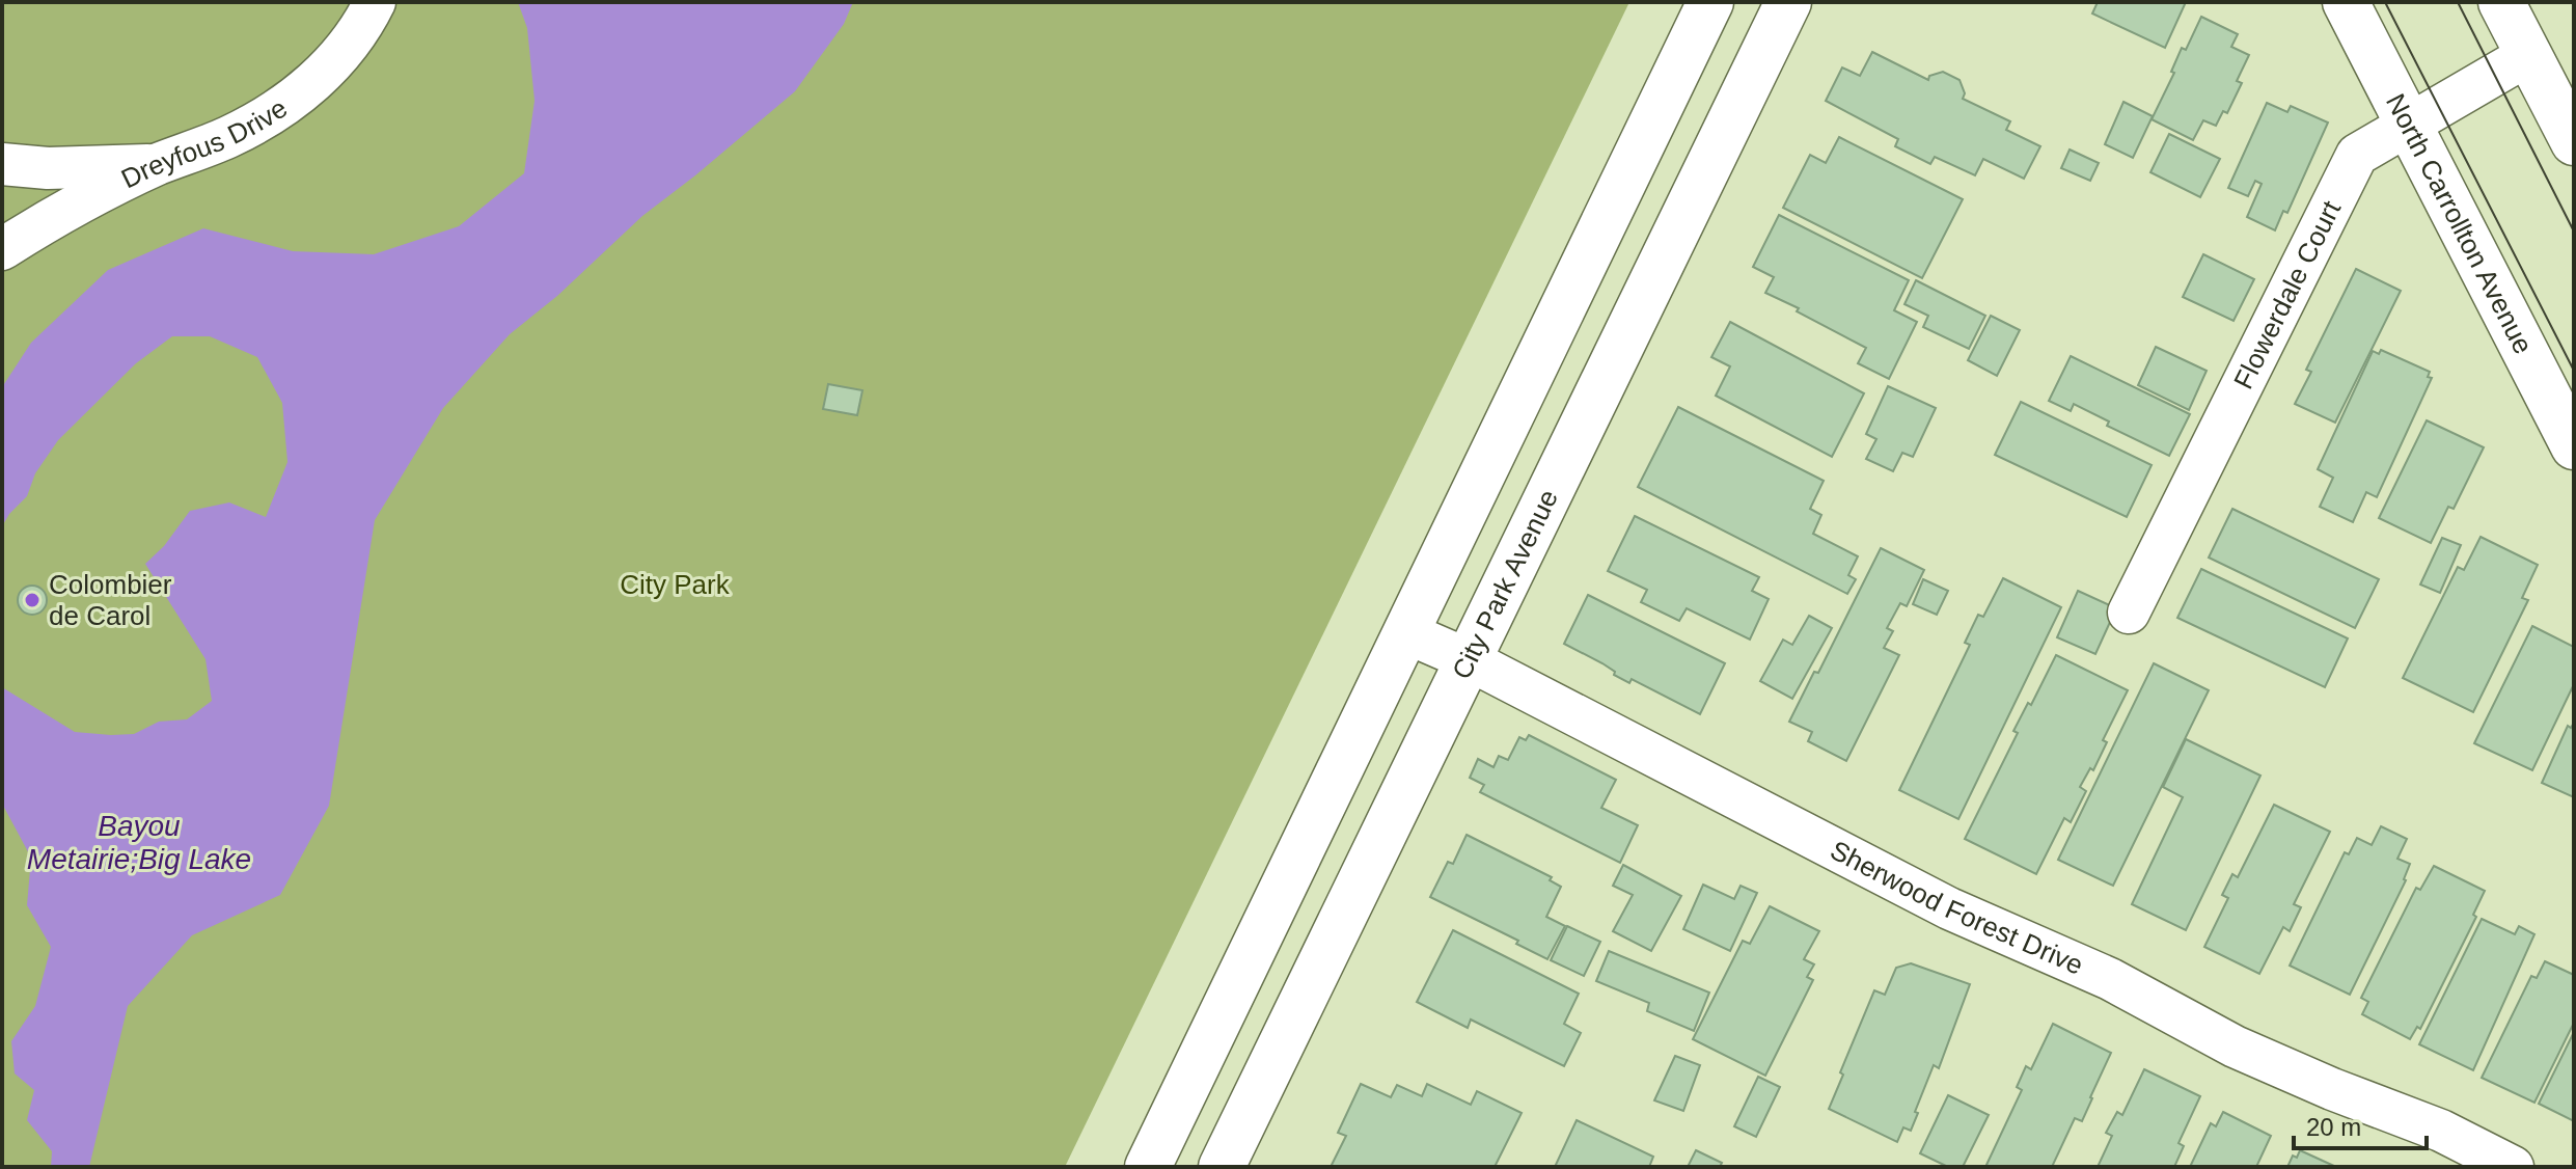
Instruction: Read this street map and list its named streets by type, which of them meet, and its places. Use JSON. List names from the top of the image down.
{
  "streets": {
    "main road": ["North Carrollton Avenue", "City Park Avenue"],
    "street": ["Dreyfous Drive", "Flowerdale Court", "Sherwood Forest Drive"]
  },
  "crossings": [
    ["North Carrollton Avenue", "Flowerdale Court"],
    ["City Park Avenue", "Sherwood Forest Drive"]
  ],
  "water": ["Bayou Metairie;Big Lake"],
  "parks": ["City Park"],
  "places": ["Colombier de Carol"],
  "scale_bar": "20 m"
}
